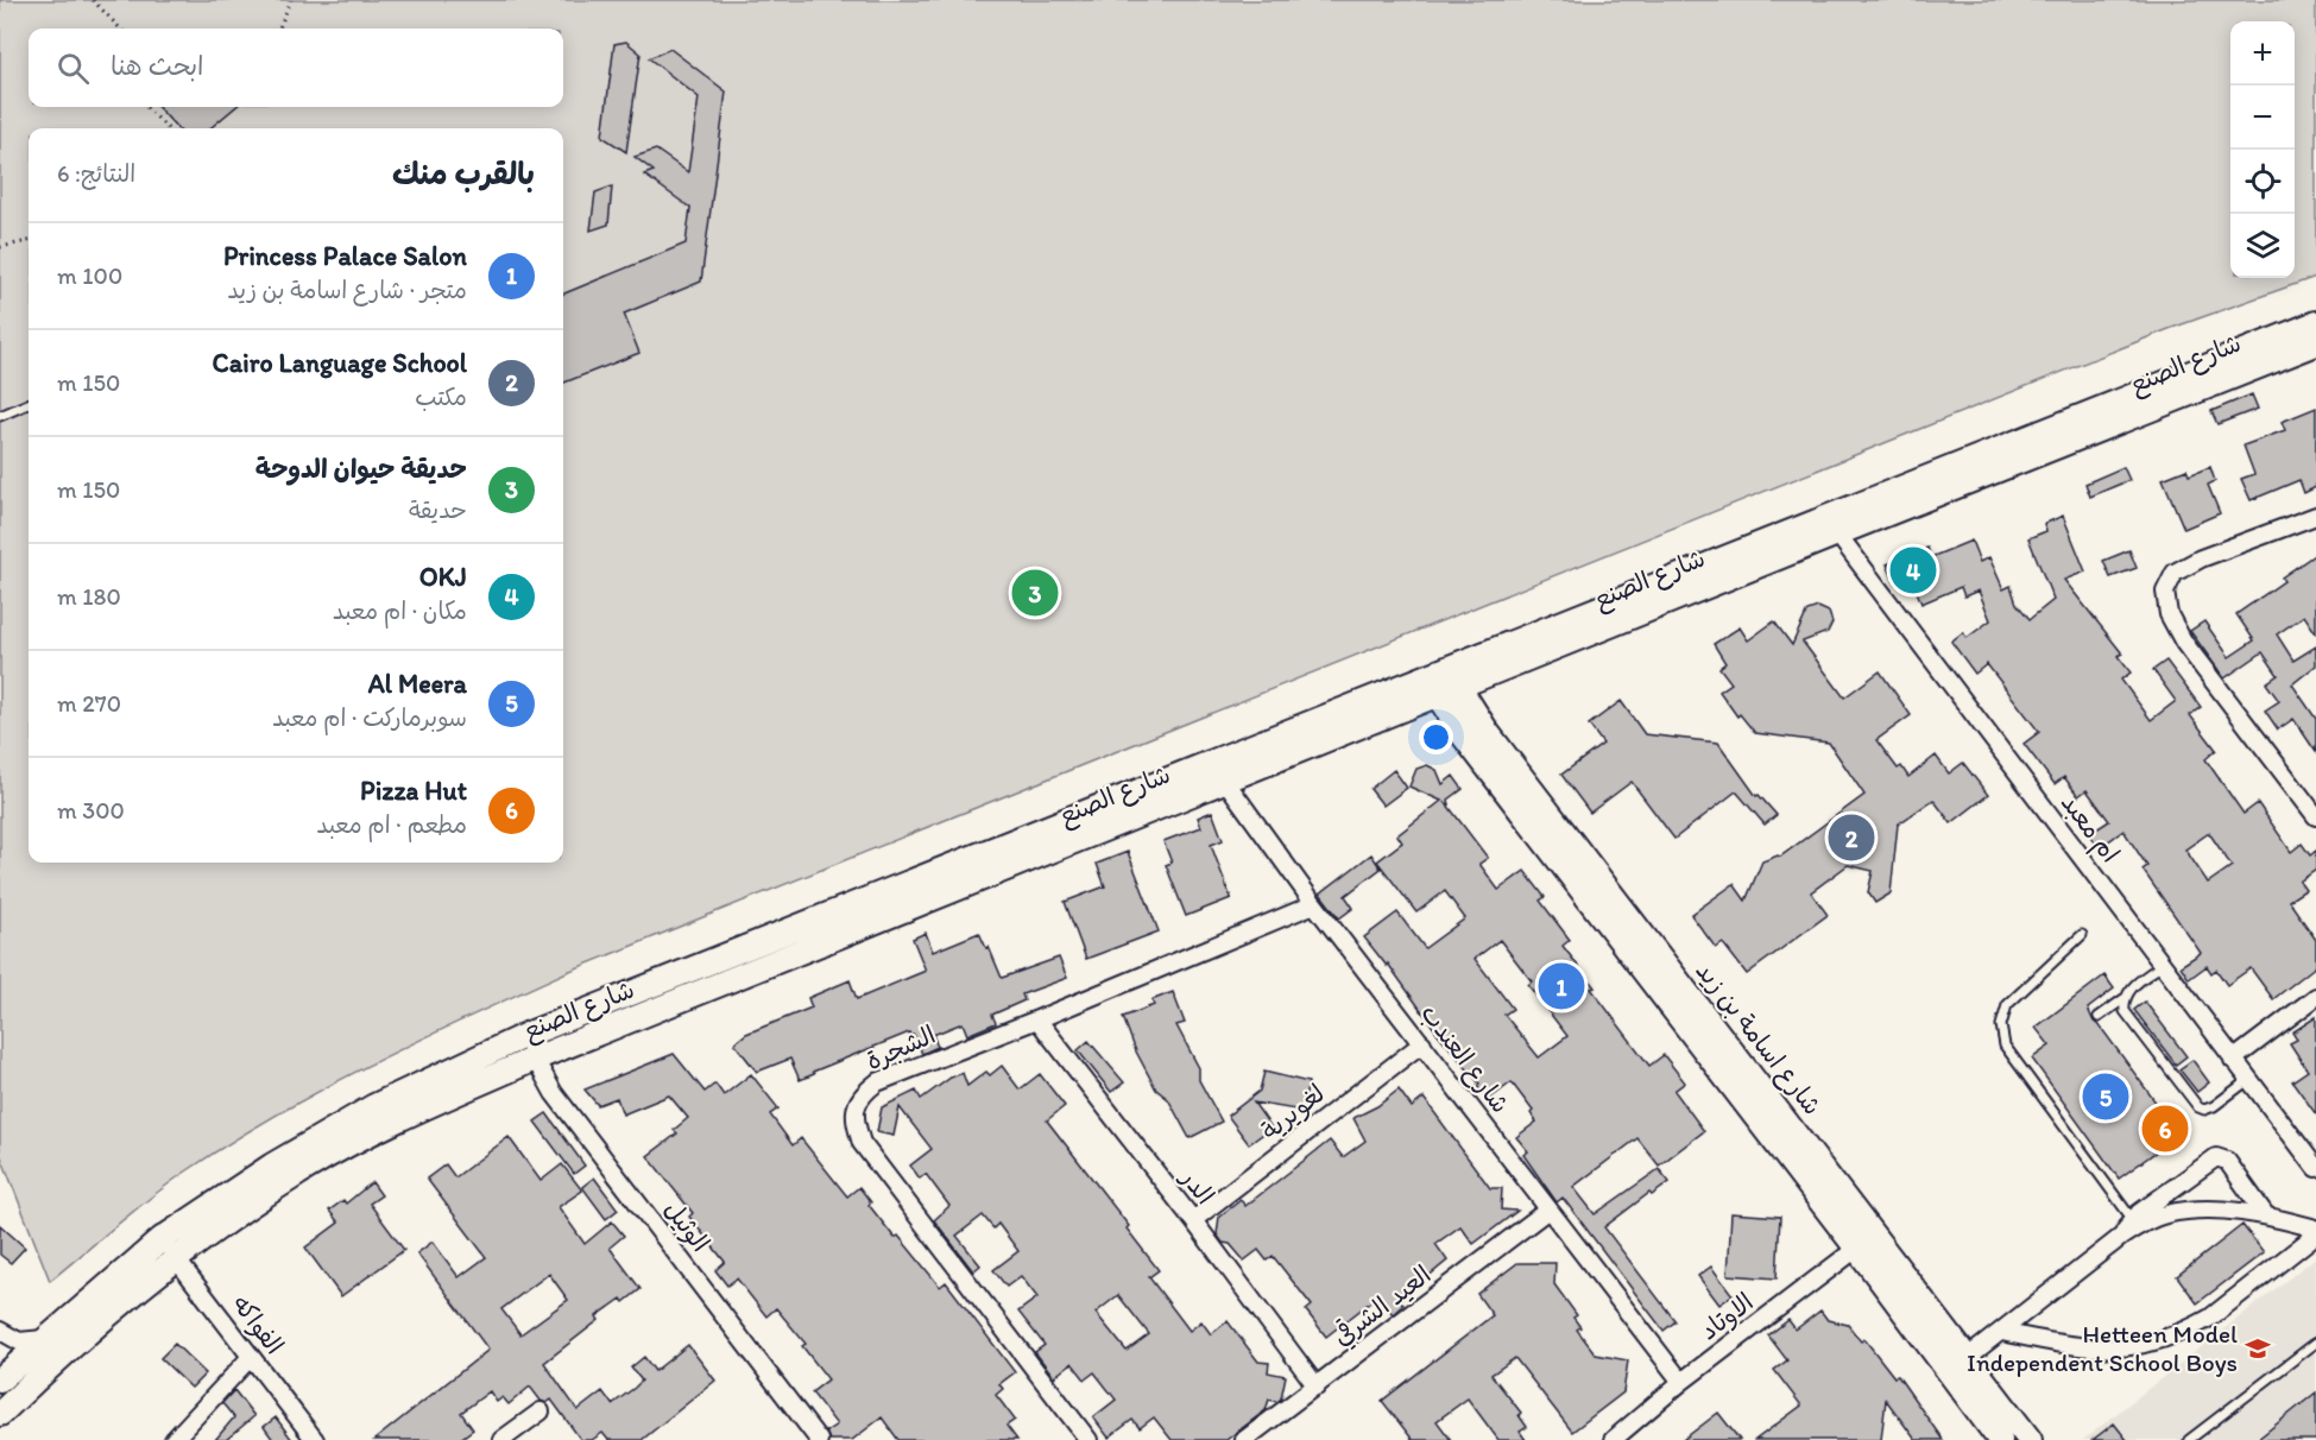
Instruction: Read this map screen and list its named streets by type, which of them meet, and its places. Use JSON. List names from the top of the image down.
{
  "streets": {
    "street": [
      "شارع الصنع",
      "ام معبد",
      "شارع اسامة بن زيد",
      "الشجرة",
      "شارع العندب",
      "لغويرية",
      "الدر",
      "الوثيل",
      "العيد الشرقي",
      "الاوتاد",
      "الفواكه"
    ]
  },
  "crossings": [
    ["شارع الصنع", "ام معبد"],
    ["شارع الصنع", "شارع اسامة بن زيد"],
    ["شارع الصنع", "شارع العندب"],
    ["شارع الصنع", "الوثيل"],
    ["شارع الصنع", "الفواكه"],
    ["شارع اسامة بن زيد", "الاوتاد"],
    ["الشجرة", "شارع العندب"],
    ["الشجرة", "الدر"],
    ["شارع العندب", "لغويرية"],
    ["شارع العندب", "العيد الشرقي"],
    ["شارع العندب", "الاوتاد"],
    ["لغويرية", "الدر"],
    ["الدر", "العيد الشرقي"]
  ],
  "places": {
    "school or university": ["Hetteen Model Independent School Boys"]
  },
  "page": {
    "map_buttons": ["+", "−"],
    "search": "ابحث هنا",
    "heading": ["بالقرب منك", "النتائج: 6"],
    "list": [
      {
        "mark": "1",
        "name": "Princess Palace Salon",
        "note": "متجر · شارع اسامة بن زيد",
        "value": "100 m"
      },
      {
        "mark": "2",
        "name": "Cairo Language School",
        "note": "مكتب",
        "value": "150 m"
      },
      {
        "mark": "3",
        "name": "حديقة حيوان الدوحة",
        "note": "حديقة",
        "value": "150 m"
      },
      {
        "mark": "4",
        "name": "OKJ",
        "note": "مكان · ام معبد",
        "value": "180 m"
      },
      {
        "mark": "5",
        "name": "Al Meera",
        "note": "سوبرماركت · ام معبد",
        "value": "270 m"
      },
      {
        "mark": "6",
        "name": "Pizza Hut",
        "note": "مطعم · ام معبد",
        "value": "300 m"
      }
    ],
    "pins": [
      "4",
      "3",
      "2",
      "1",
      "5",
      "6"
    ]
  }
}
